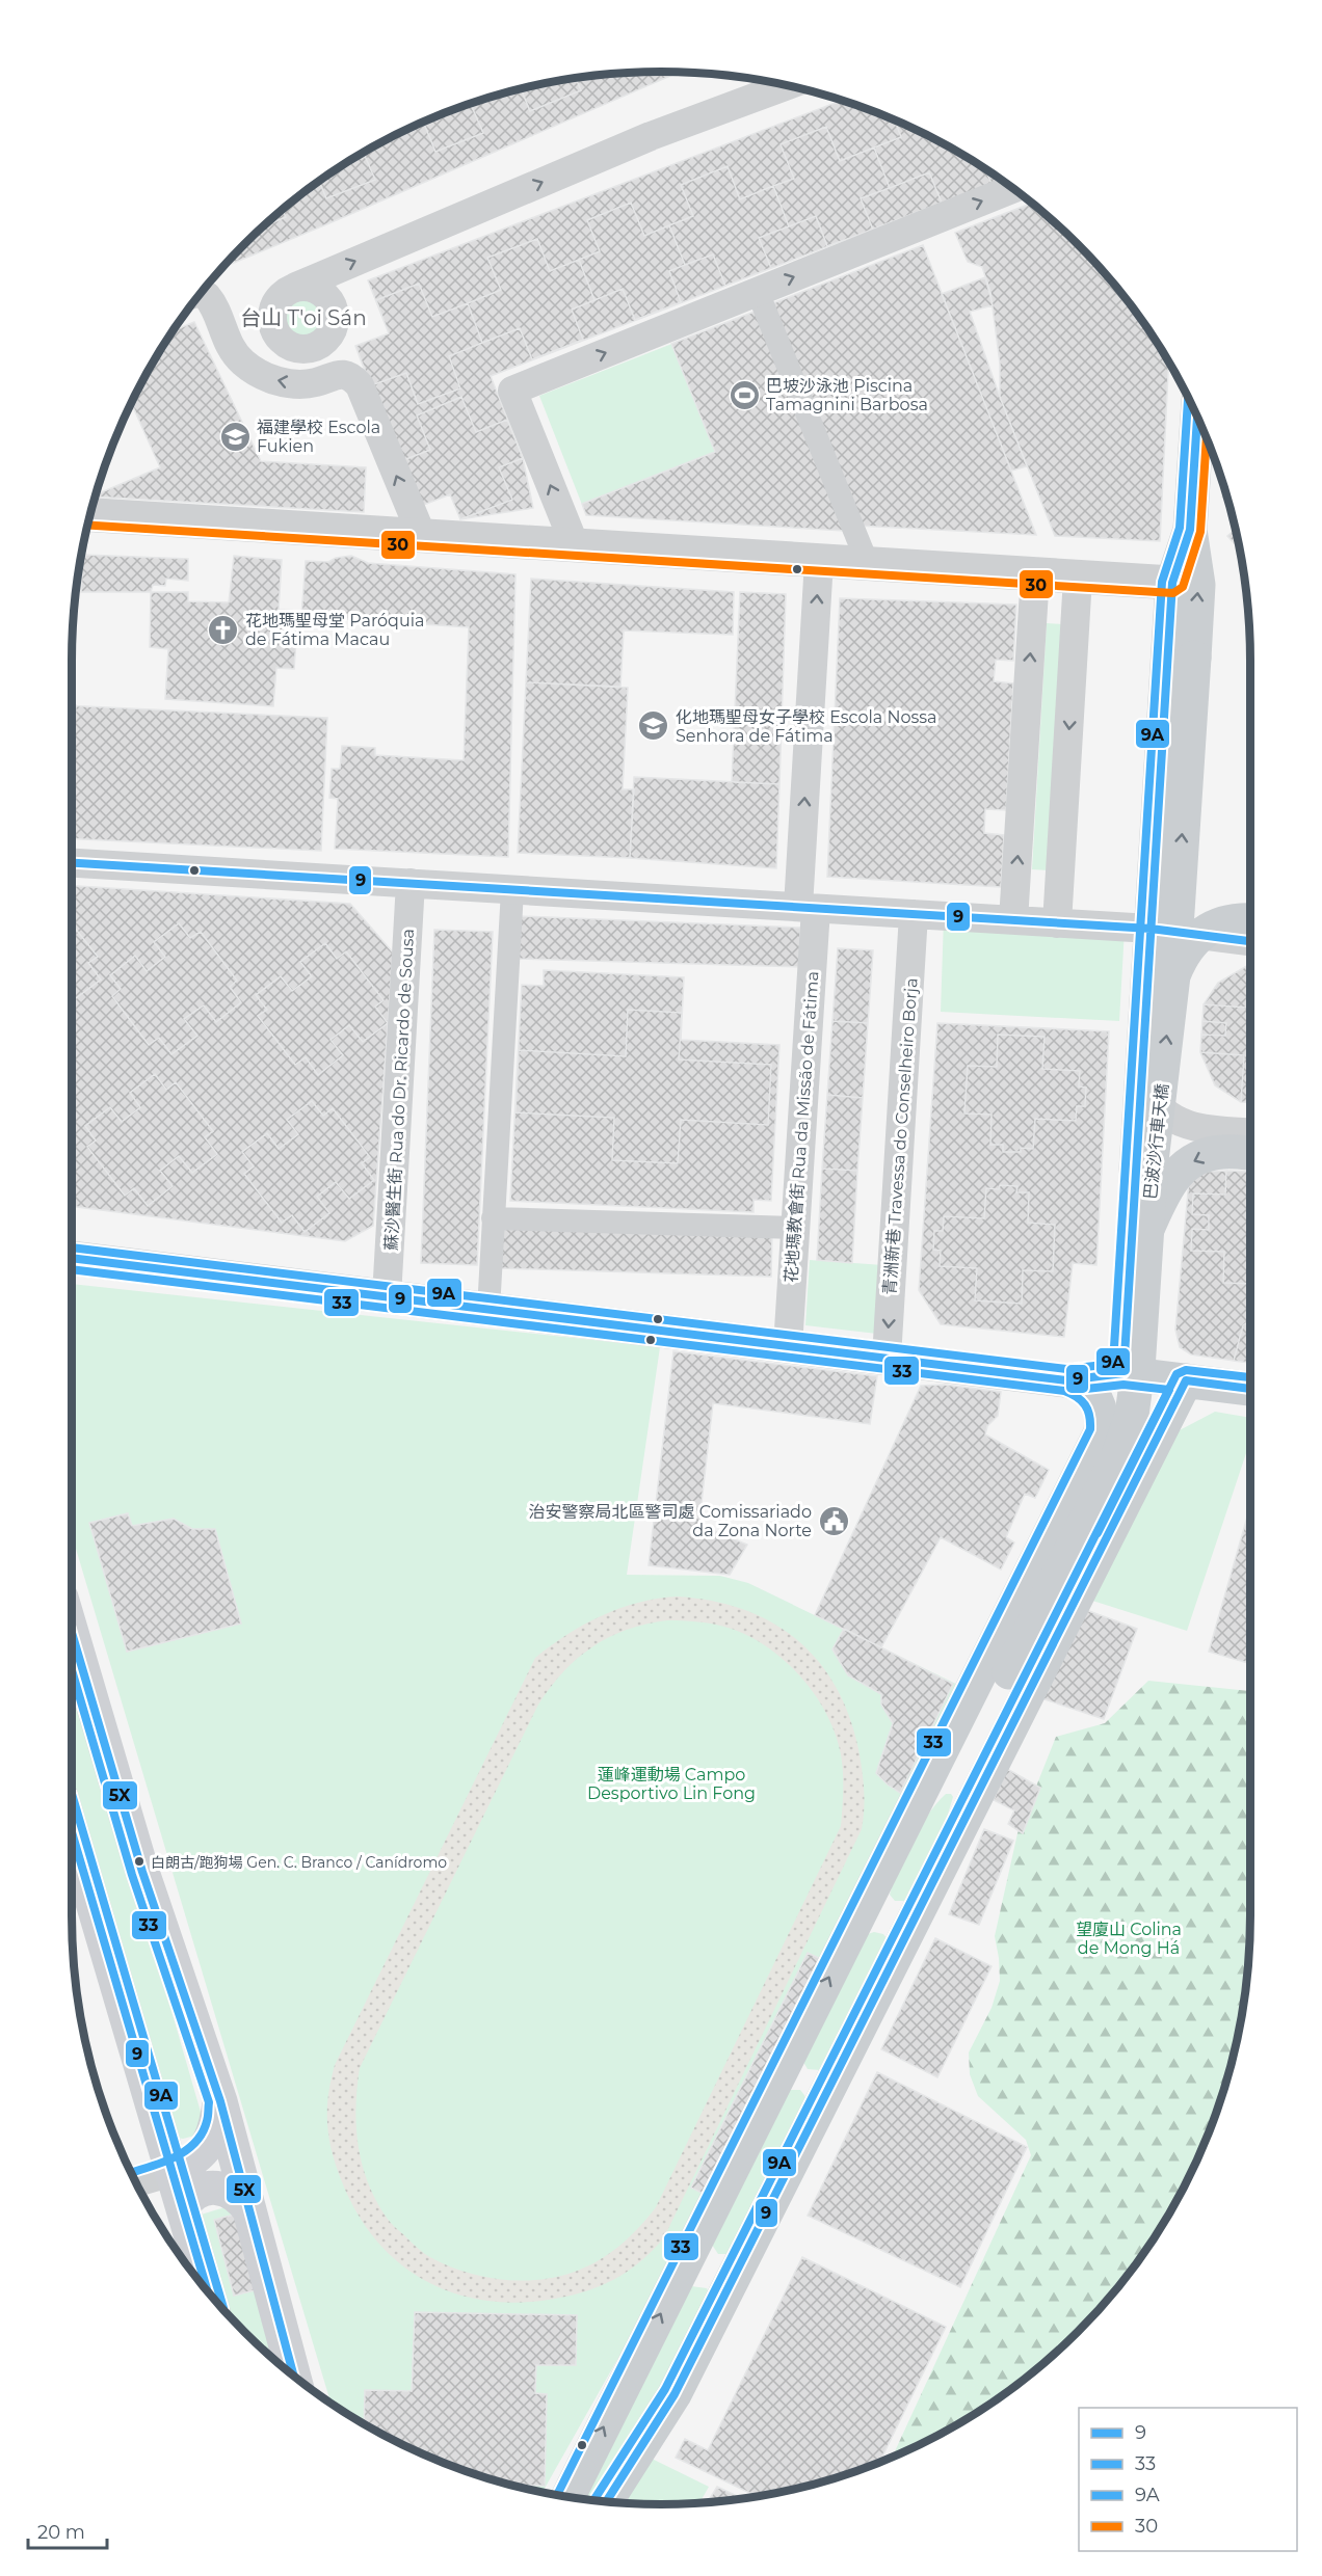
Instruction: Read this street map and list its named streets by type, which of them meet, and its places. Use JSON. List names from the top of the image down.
{
  "streets": {
    "main road": ["巴波沙行車天橋"],
    "street": ["蘇沙醫生街 Rua do Dr. Ricardo de Sousa", "花地瑪教會街 Rua da Missão de Fátima", "青洲新巷 Travessa do Conselheiro Borja"]
  },
  "one_way": ["青洲新巷 Travessa do Conselheiro Borja"],
  "districts": ["台山 T'oi Sán"],
  "parks": ["蓮峰運動場 Campo Desportivo Lin Fong", "望廈山 Colina de Mong Há"],
  "places": {
    "sports": ["巴坡沙泳池 Piscina Tamagnini Barbosa"],
    "school or university": ["福建學校 Escola Fukien", "化地瑪聖母女子學校 Escola Nossa Senhora de Fátima"],
    "church": ["花地瑪聖母堂 Paróquia de Fátima Macau"],
    "public building": ["治安警察局北區警司處 Comissariado da Zona Norte"],
    "other": ["白朗古/跑狗場 Gen. C. Branco / Canídromo"]
  },
  "lines": [
    "transit line 9A",
    "transit line 9",
    "transit line 30",
    "transit line 33",
    "transit line 5X"
  ],
  "legend": [
    "9",
    "33",
    "9A",
    "30"
  ],
  "scale_bar": "20 m"
}
